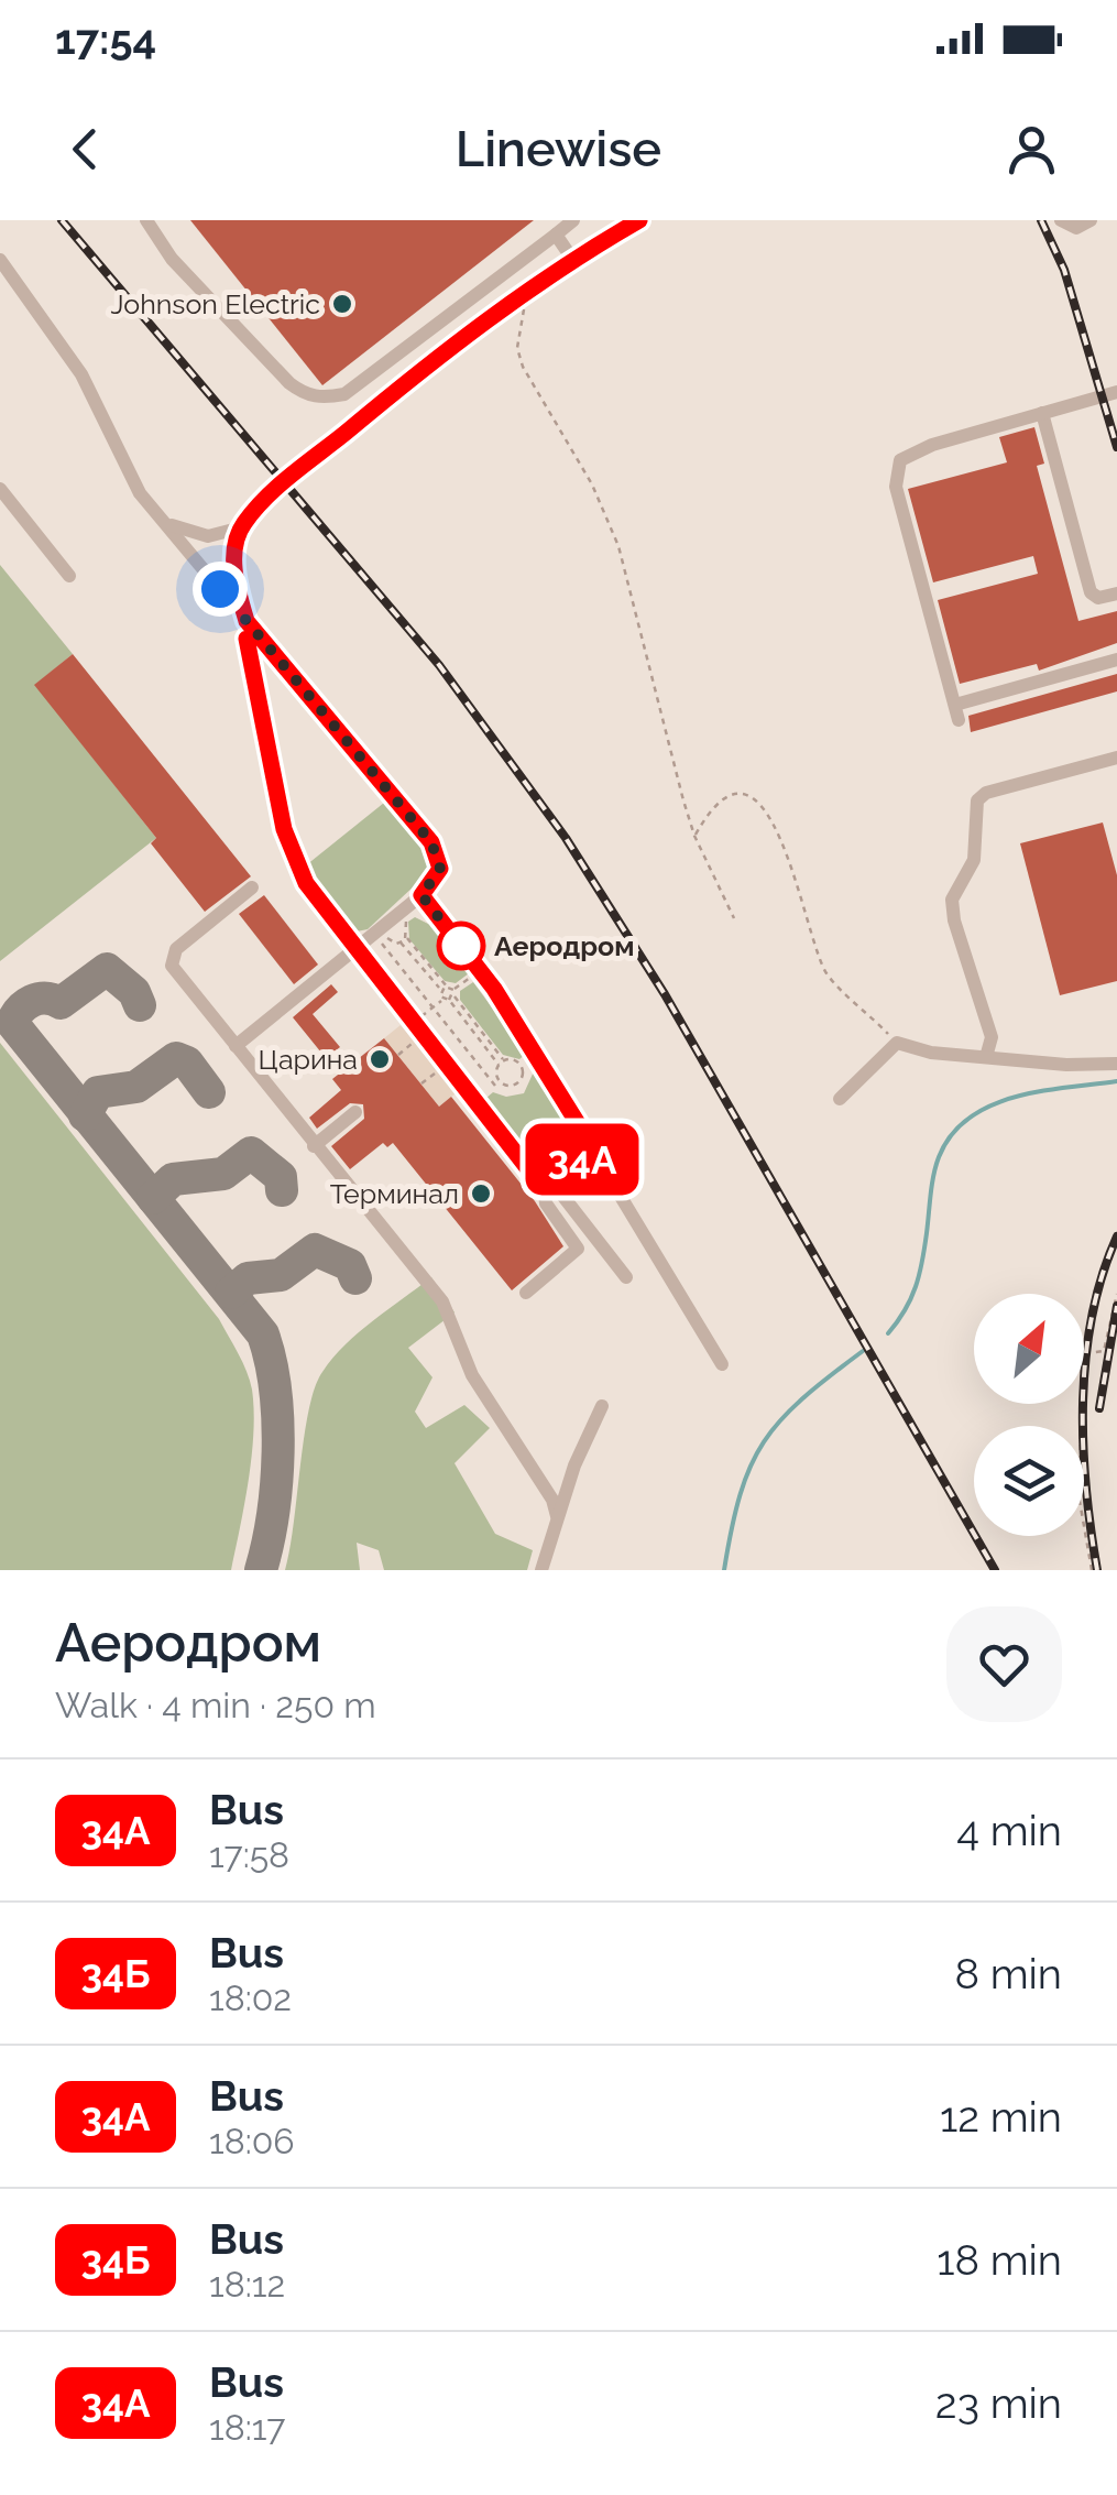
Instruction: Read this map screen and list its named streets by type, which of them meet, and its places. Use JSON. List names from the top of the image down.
{
  "places": [
    "Johnson Electric",
    "Аеродром",
    "Царина",
    "Терминал"
  ],
  "lines": ["bus line 34А"],
  "north": "top right",
  "page": {
    "status": "17:54",
    "header": "Linewise",
    "on_map": "34А",
    "heading": ["Аеродром", "Walk · 4 min · 250 m"],
    "list": [
      {
        "mark": "34А",
        "name": "Bus",
        "note": "17:58",
        "value": "4 min"
      },
      {
        "mark": "34Б",
        "name": "Bus",
        "note": "18:02",
        "value": "8 min"
      },
      {
        "mark": "34А",
        "name": "Bus",
        "note": "18:06",
        "value": "12 min"
      },
      {
        "mark": "34Б",
        "name": "Bus",
        "note": "18:12",
        "value": "18 min"
      },
      {
        "mark": "34А",
        "name": "Bus",
        "note": "18:17",
        "value": "23 min"
      }
    ]
  }
}
